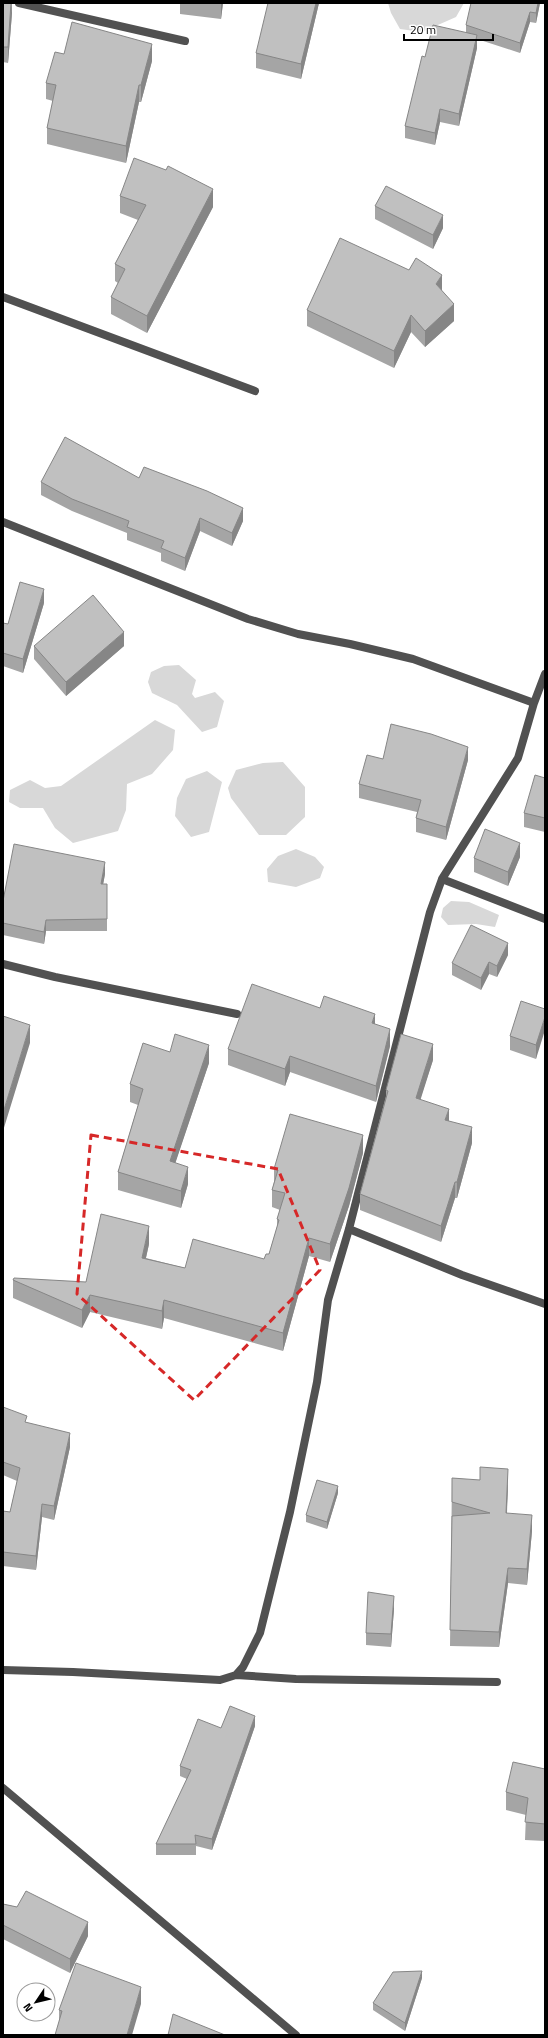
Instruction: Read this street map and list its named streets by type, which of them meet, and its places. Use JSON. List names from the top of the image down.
{
  "scale_bar": "20 m",
  "north": "bottom left"
}
